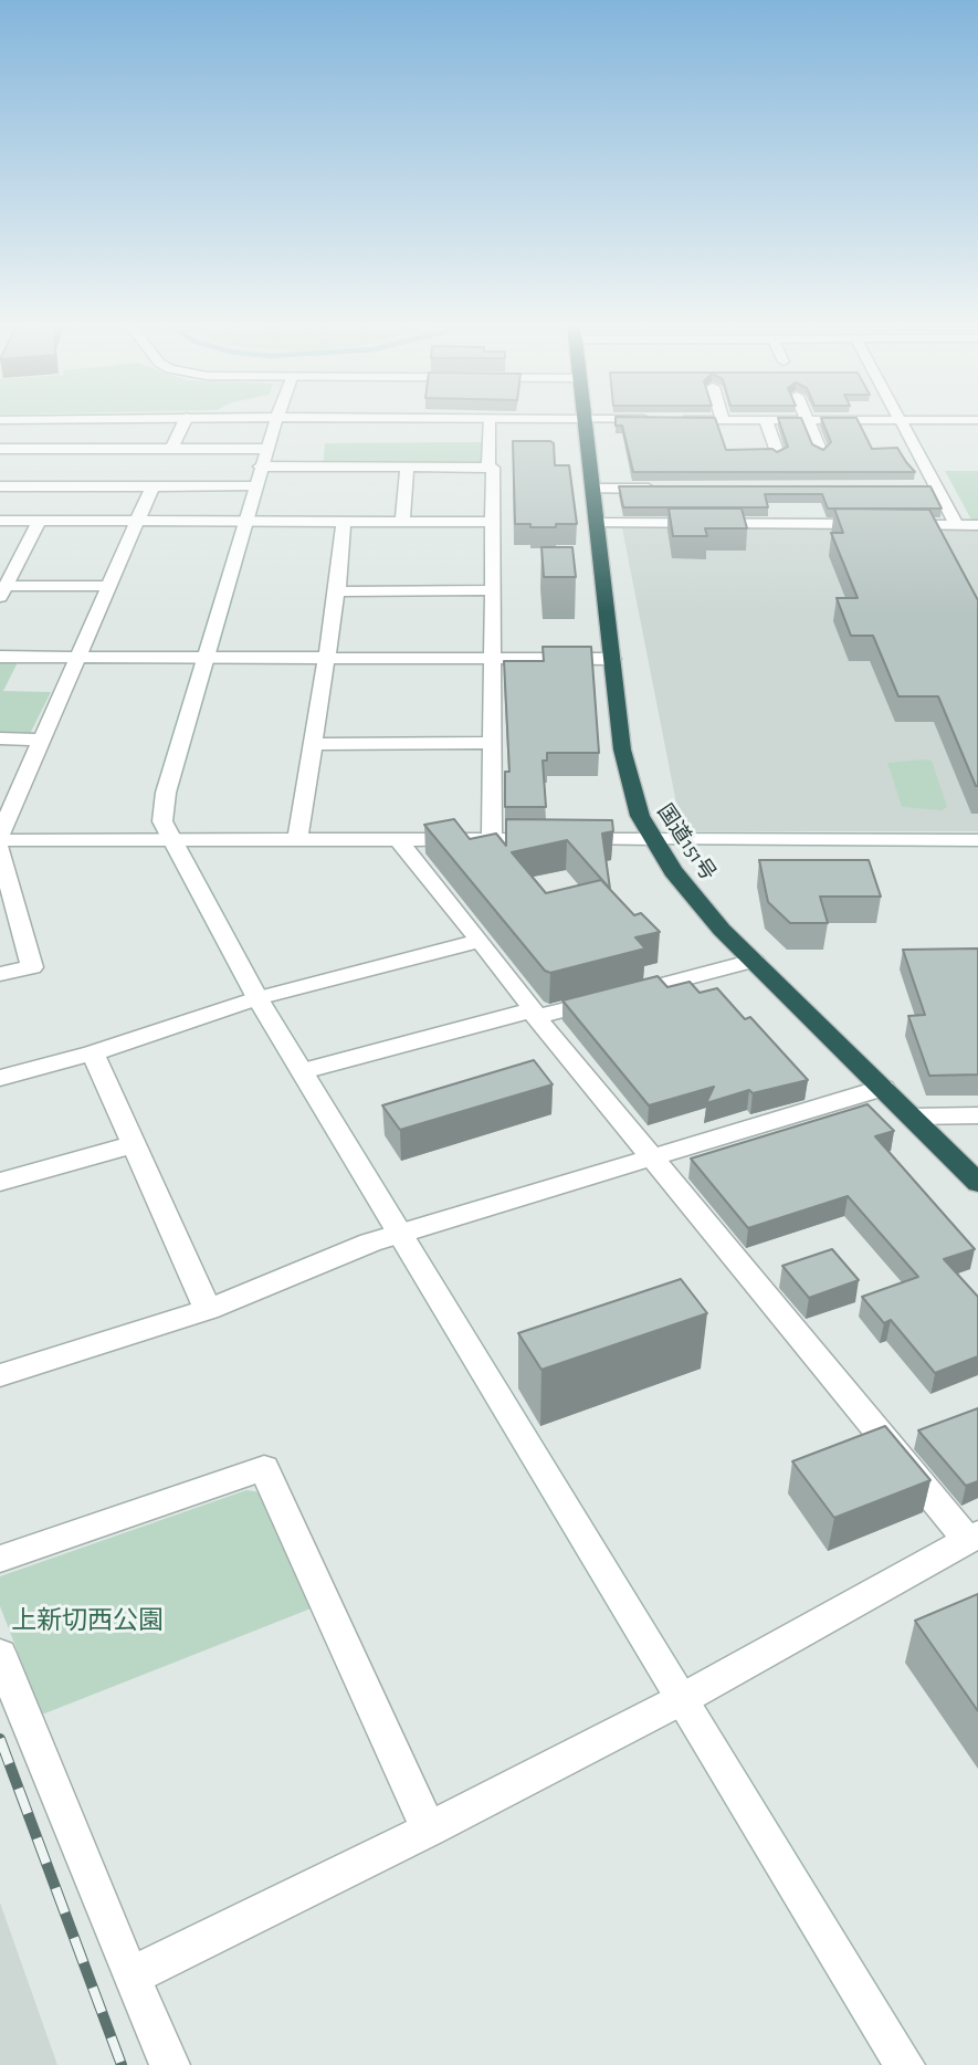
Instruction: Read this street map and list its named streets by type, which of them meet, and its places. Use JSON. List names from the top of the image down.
{
  "streets": {
    "highway": ["国道151号"]
  },
  "parks": ["上新切西公園"]
}
